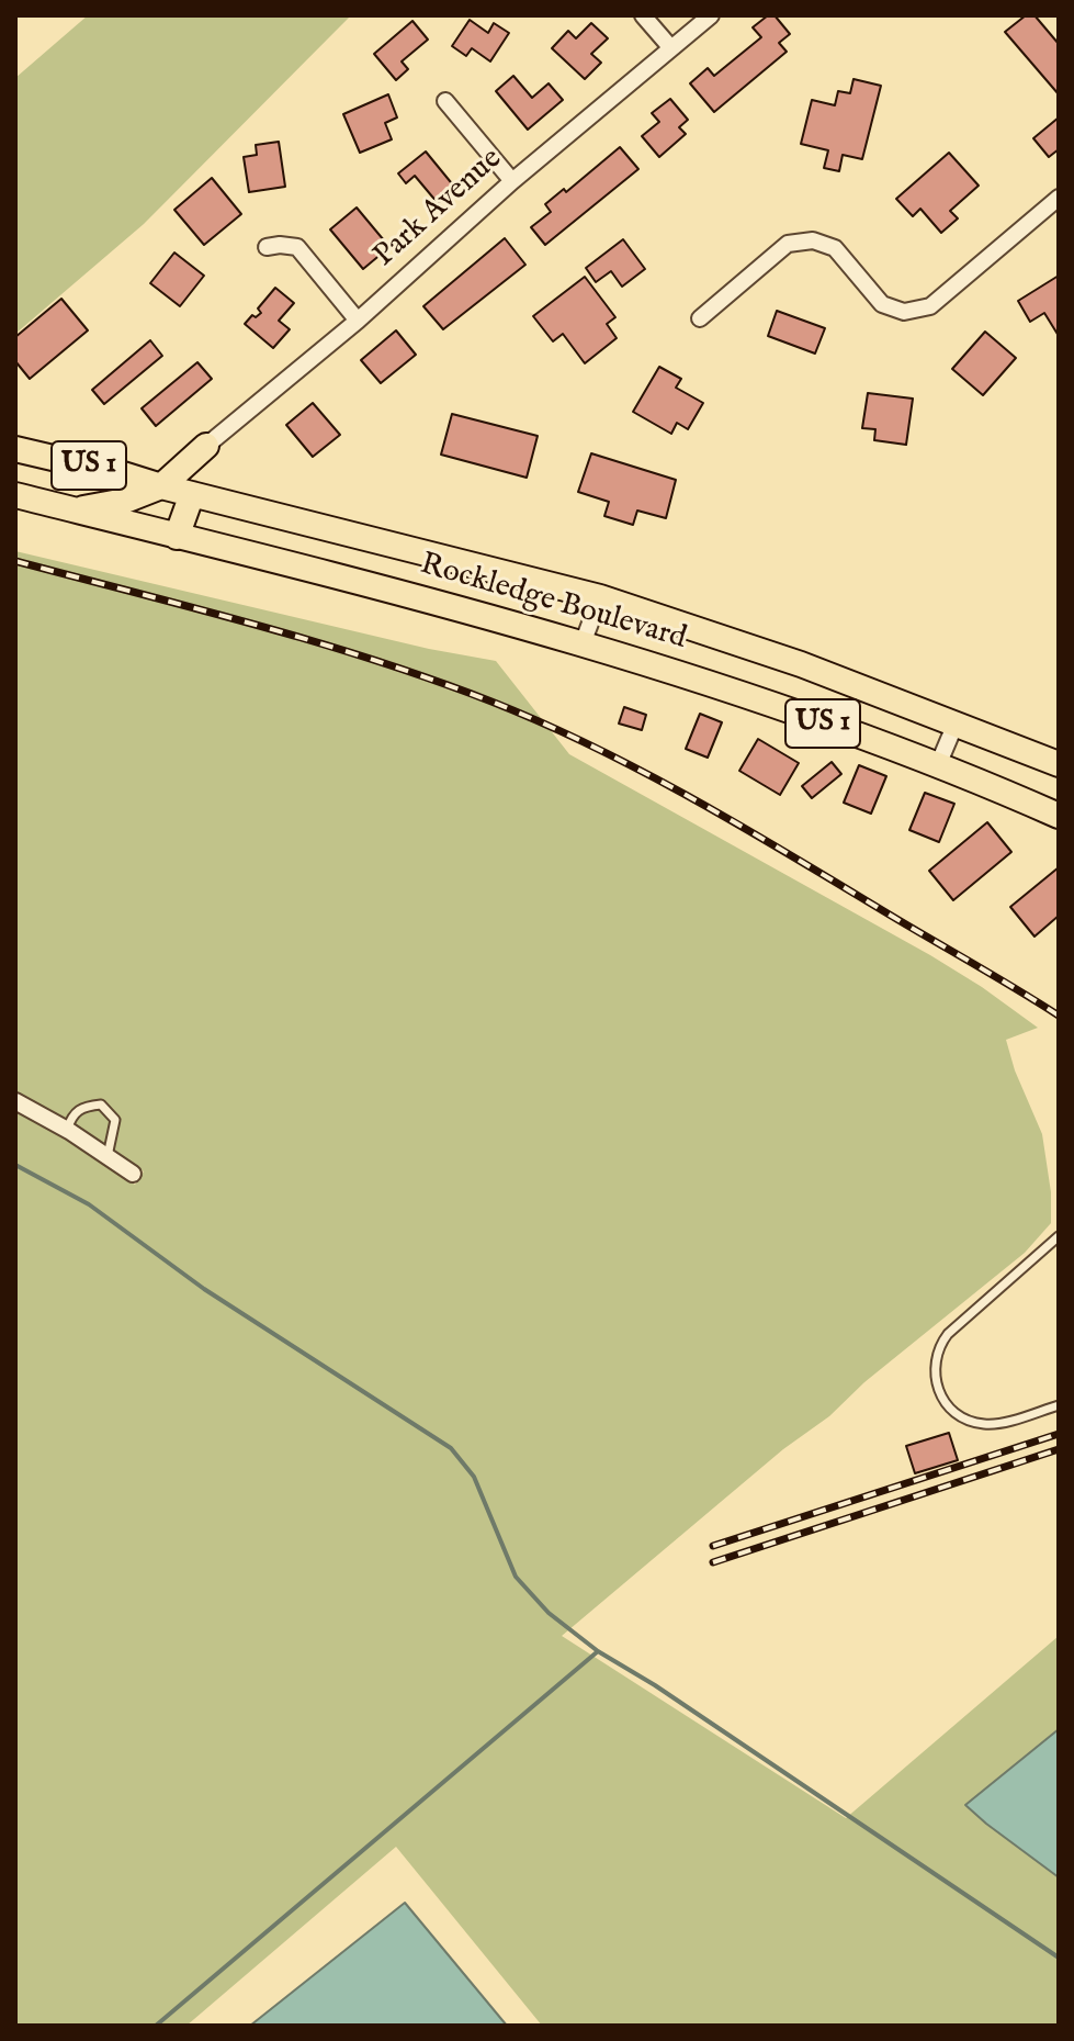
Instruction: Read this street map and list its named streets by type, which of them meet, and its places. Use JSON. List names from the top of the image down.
{
  "streets": {
    "main road": ["US 1", "Rockledge Boulevard"],
    "street": ["Park Avenue"]
  }
}
